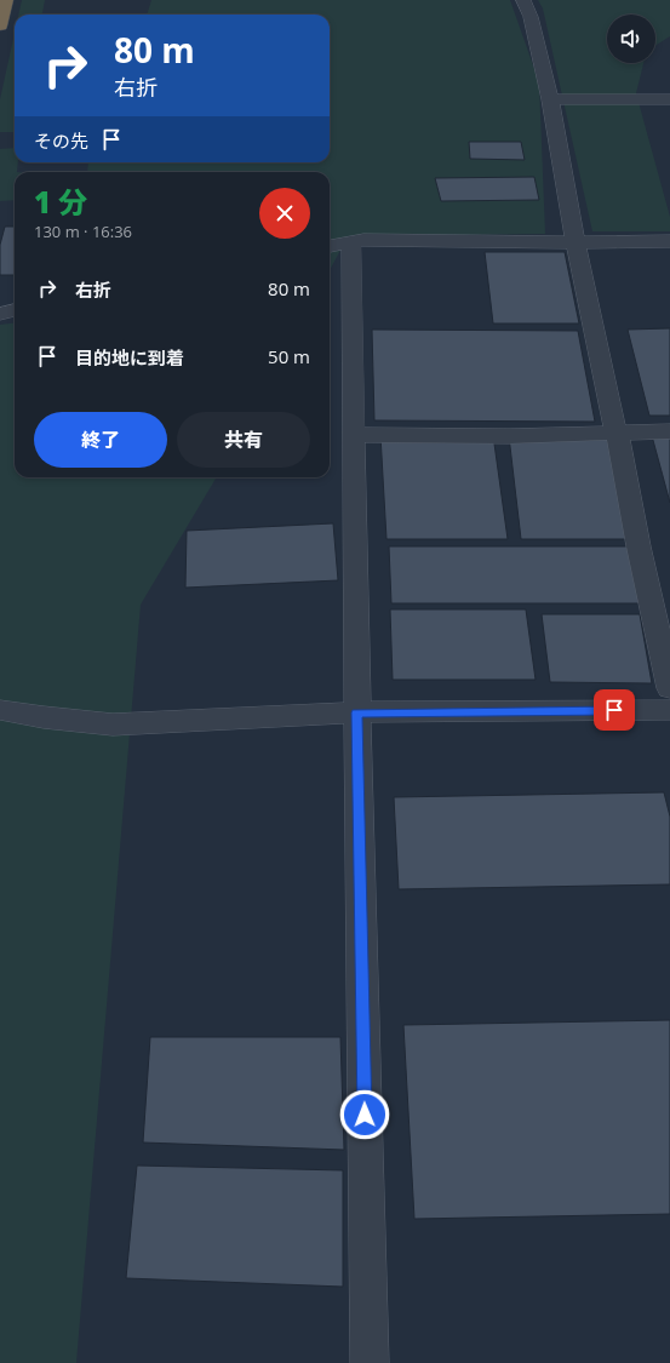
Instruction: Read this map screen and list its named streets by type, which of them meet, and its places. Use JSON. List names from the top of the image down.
{
  "page": {
    "turn": ["80 m", "右折"],
    "then": "その先",
    "heading": ["1 分", "130 m · 16:36"],
    "list": [
      {
        "name": "右折",
        "value": "80 m"
      },
      {
        "name": "目的地に到着",
        "value": "50 m"
      }
    ],
    "buttons": ["終了", "共有"]
  }
}
